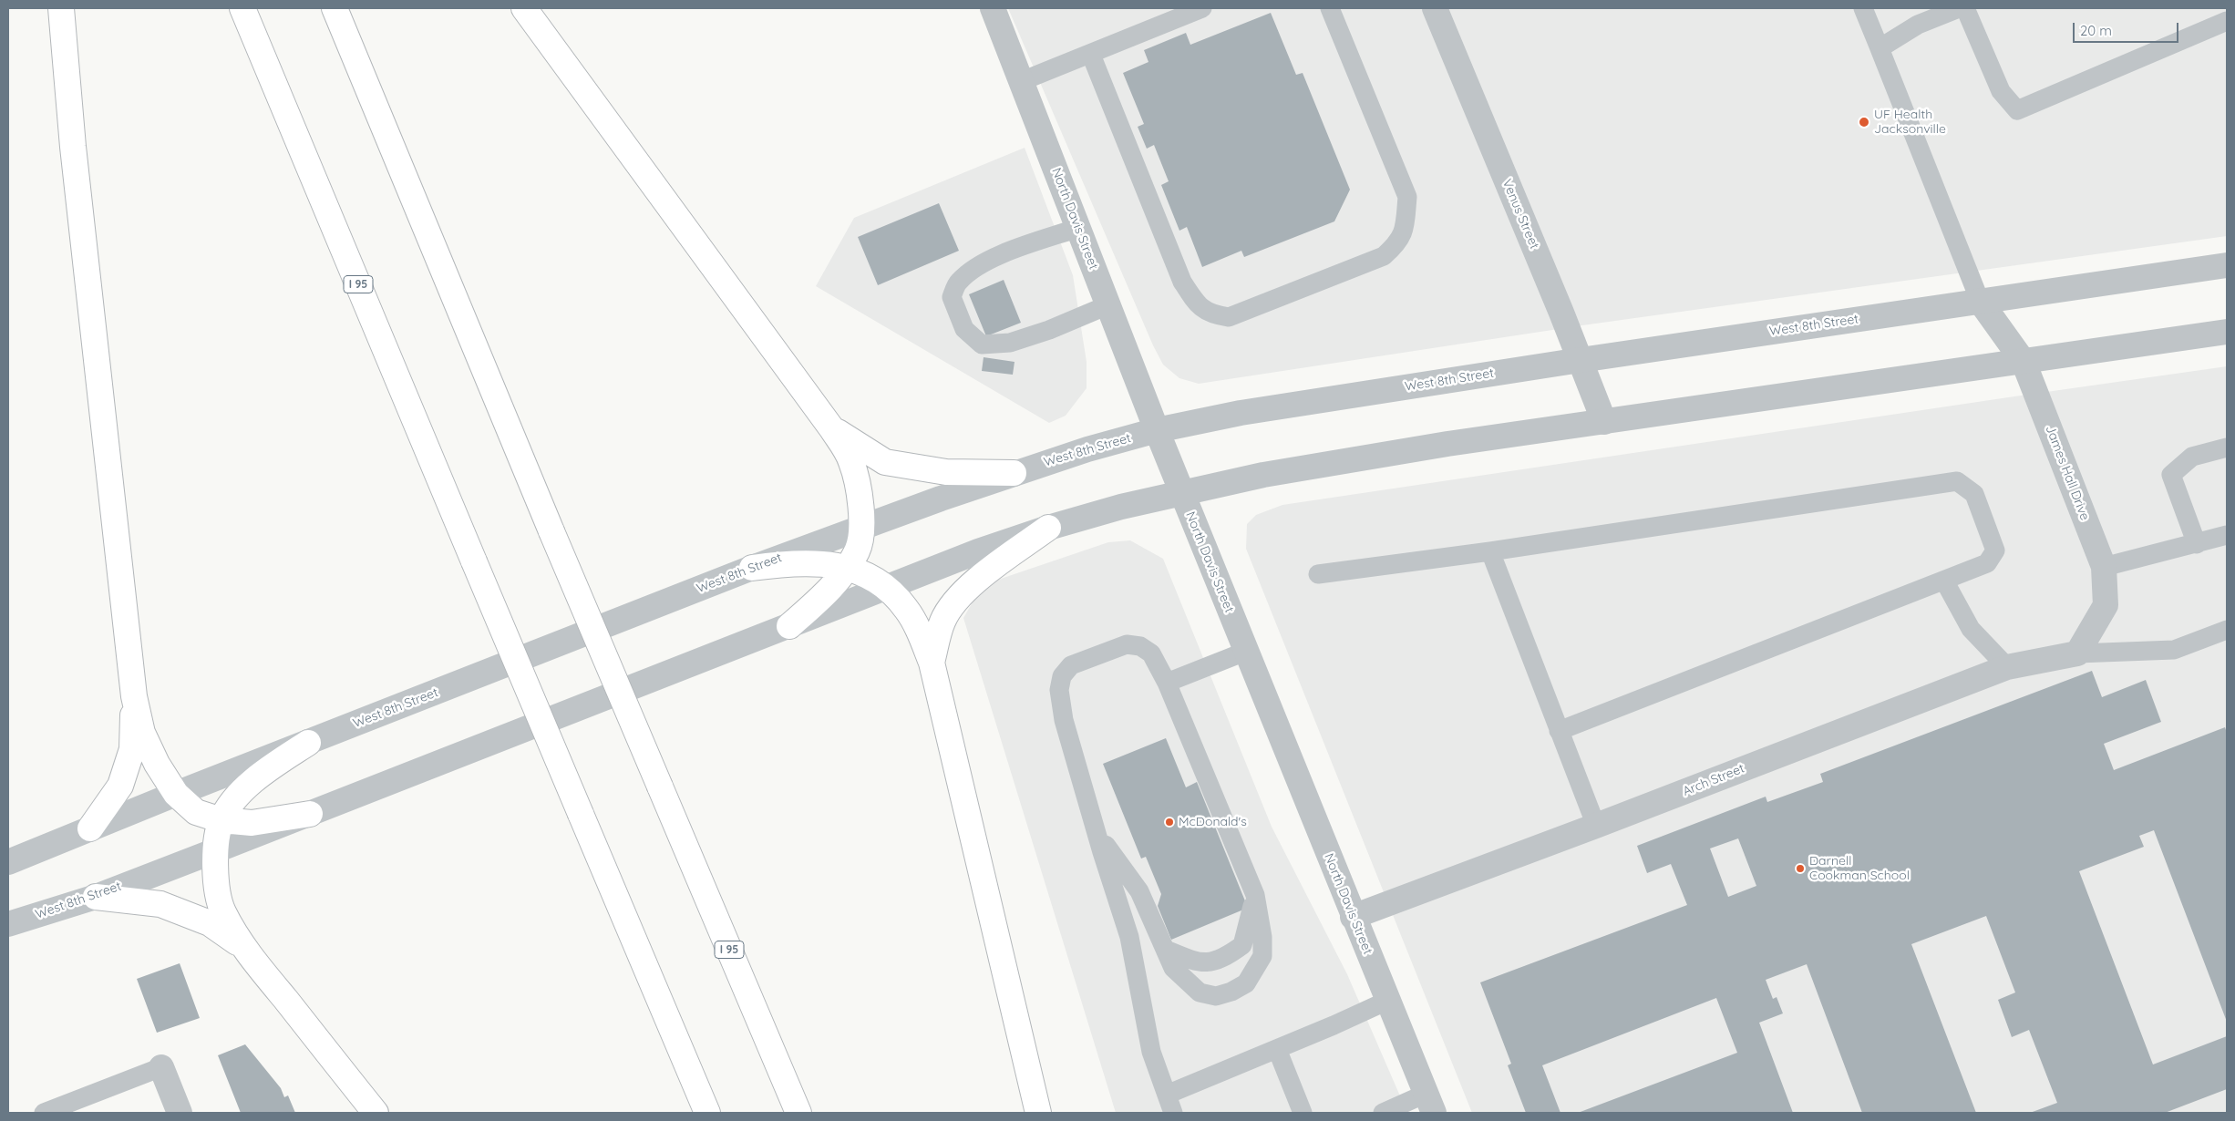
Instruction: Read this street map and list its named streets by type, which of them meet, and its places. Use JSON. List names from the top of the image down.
{
  "streets": {
    "highway": ["I 95"],
    "street": [
      "Venus Street",
      "North Davis Street",
      "West 8th Street",
      "James Hall Drive",
      "Arch Street"
    ]
  },
  "crossings": [
    ["Venus Street", "West 8th Street"],
    ["North Davis Street", "West 8th Street"],
    ["North Davis Street", "Arch Street"],
    ["West 8th Street", "James Hall Drive"],
    ["James Hall Drive", "Arch Street"]
  ],
  "places": ["UF Health Jacksonville", "McDonald's", "Darnell Cookman School"],
  "scale_bar": "20 m"
}
